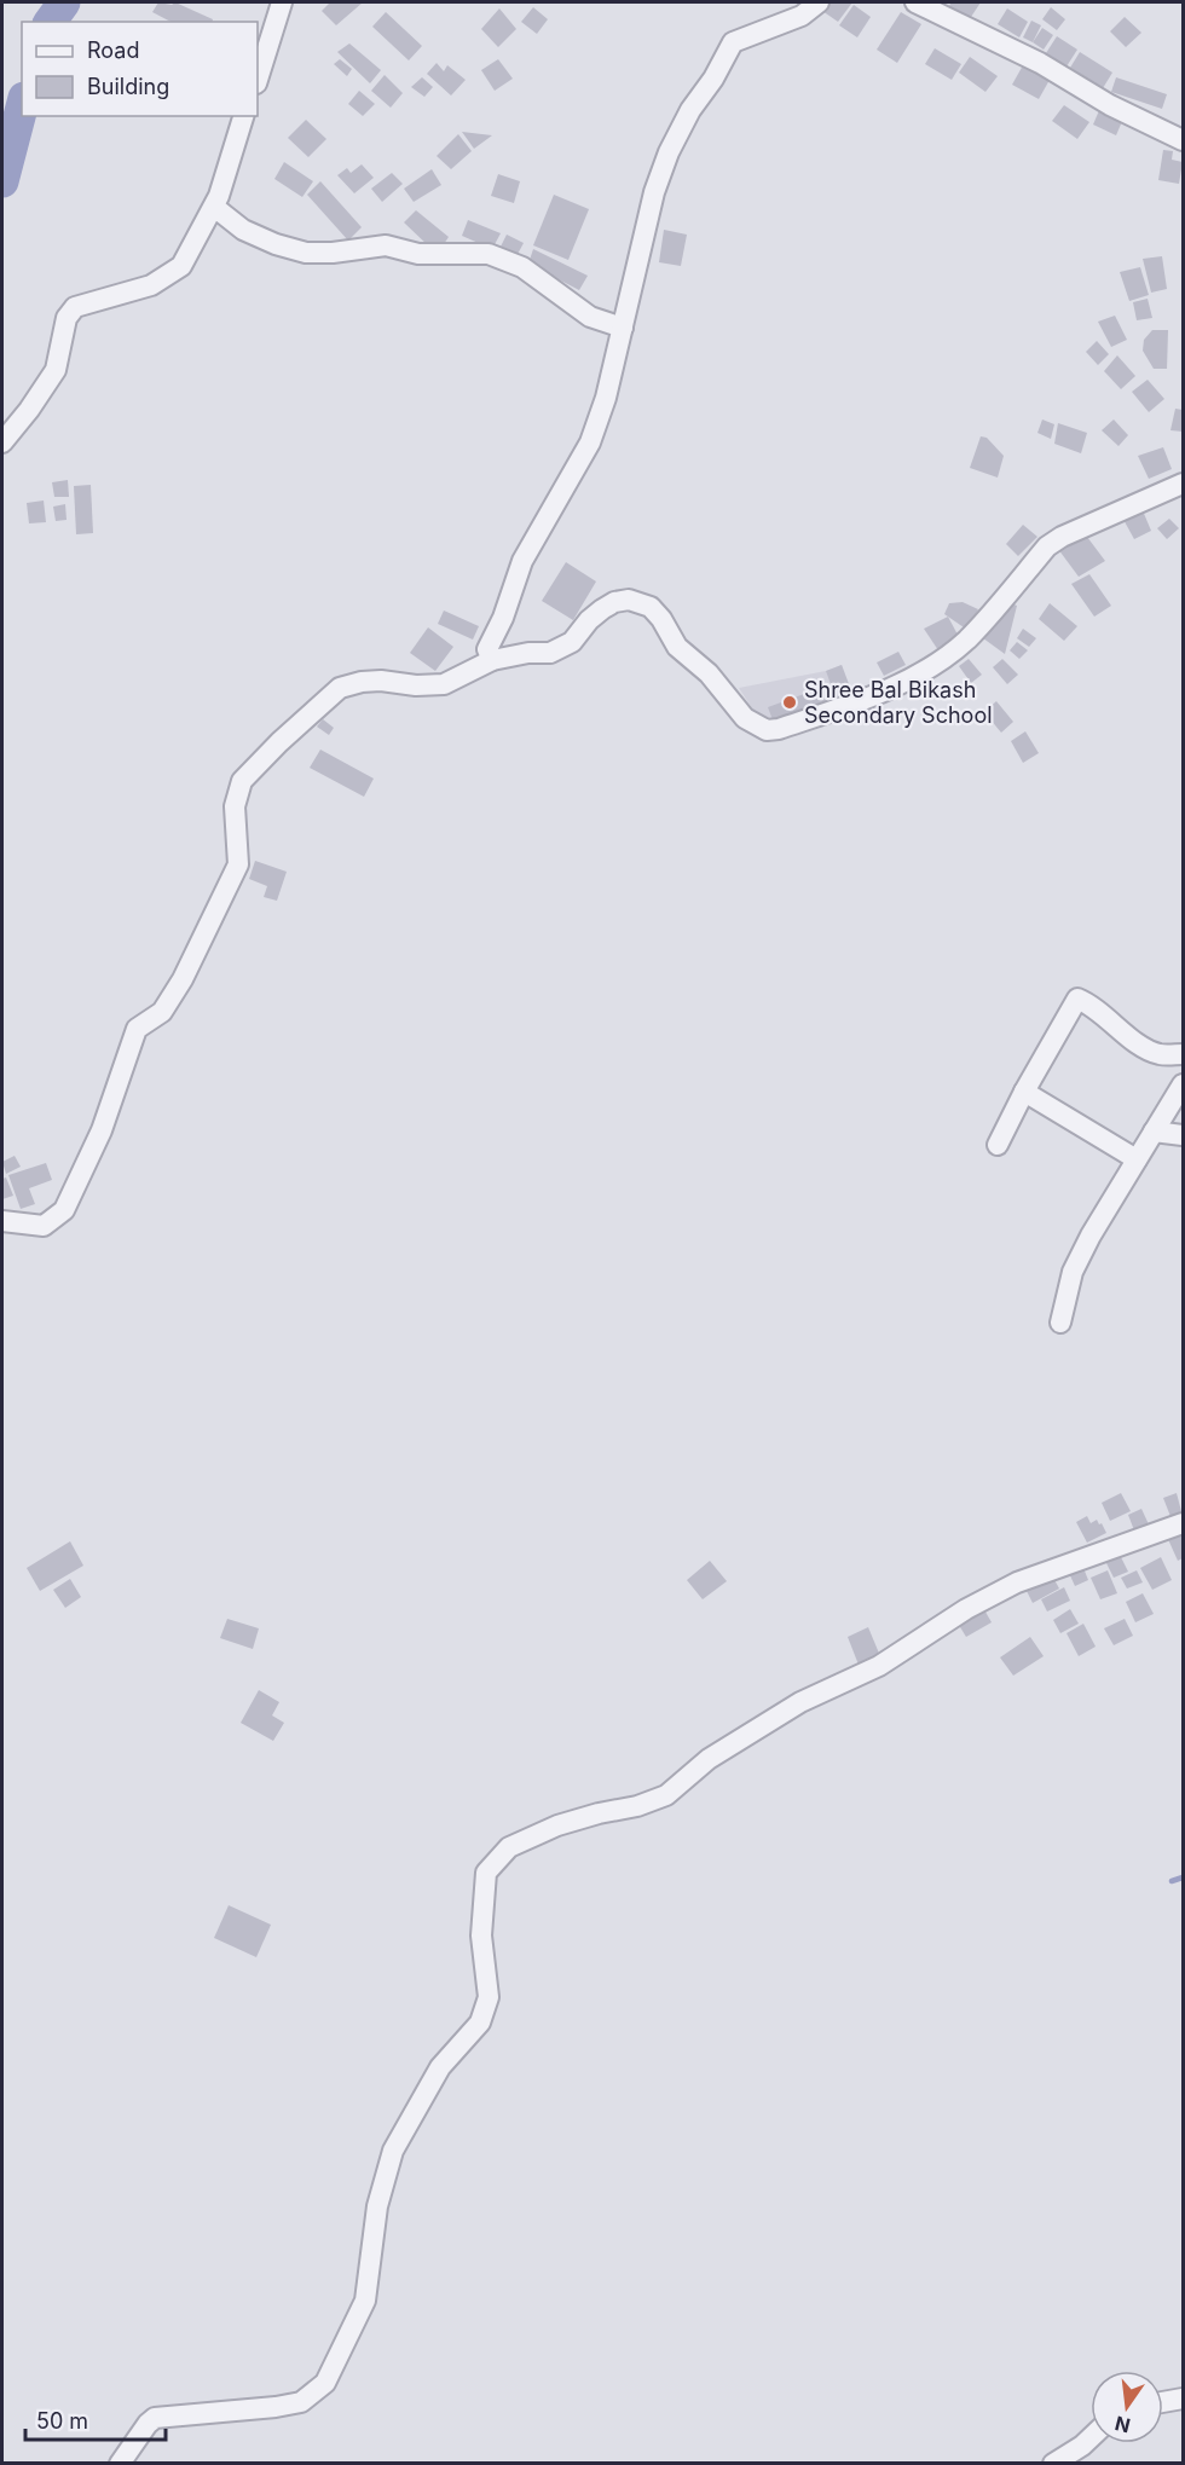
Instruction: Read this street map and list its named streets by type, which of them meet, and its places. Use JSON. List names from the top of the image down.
{
  "places": ["Shree Bal Bikash Secondary School"],
  "legend": ["Road", "Building"],
  "scale_bar": "50 m",
  "north": "bottom"
}
